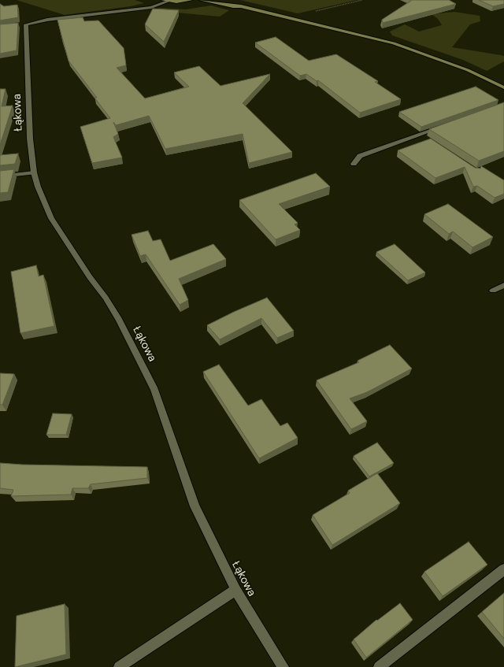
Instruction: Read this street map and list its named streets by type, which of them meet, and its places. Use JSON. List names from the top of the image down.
{
  "streets": {
    "street": ["Łąkowa"]
  }
}
